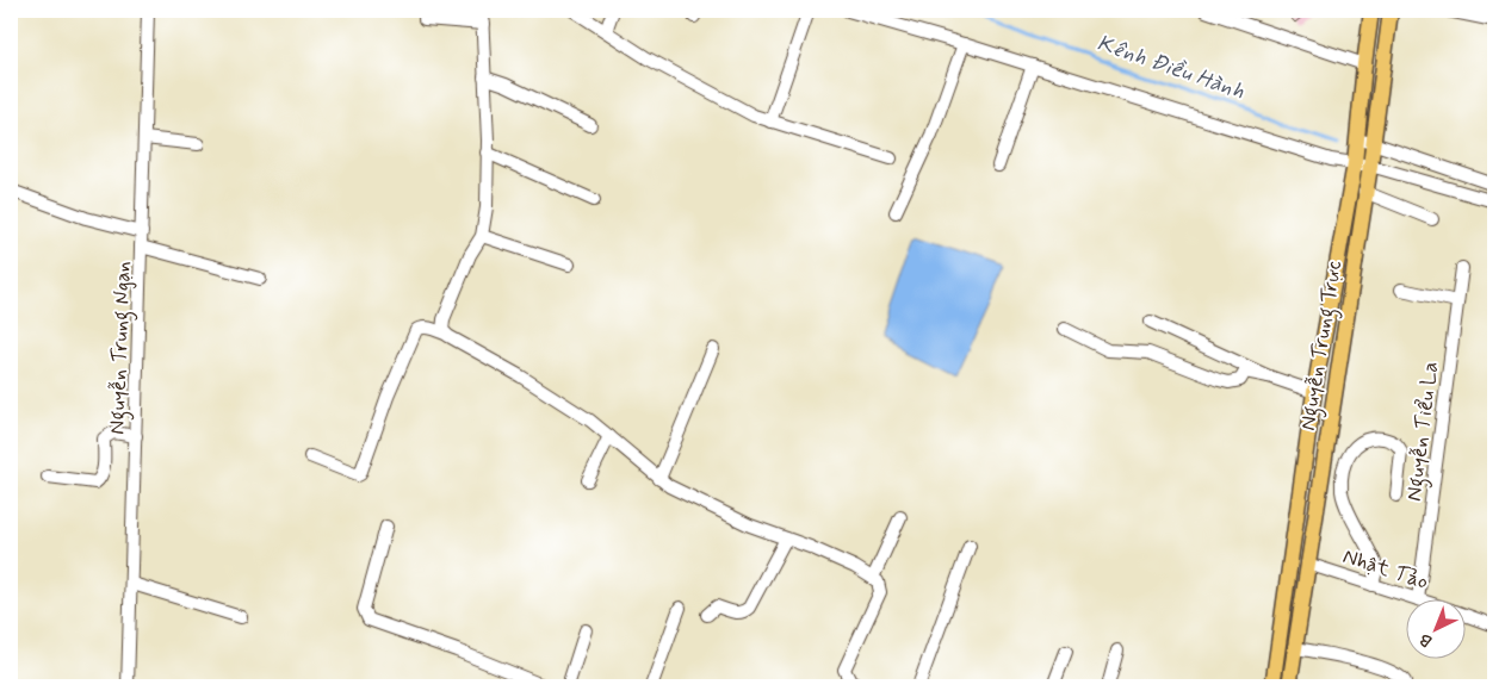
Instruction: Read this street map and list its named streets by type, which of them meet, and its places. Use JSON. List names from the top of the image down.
{
  "streets": {
    "main road": ["Nguyễn Trung Trực"],
    "street": ["Nguyễn Trung Ngạn", "Nguyễn Tiểu La", "Nhật Tảo"]
  },
  "crossings": [
    ["Nguyễn Trung Trực", "Nhật Tảo"]
  ],
  "water": ["Kênh Điều Hành"],
  "north": "bottom left"
}
